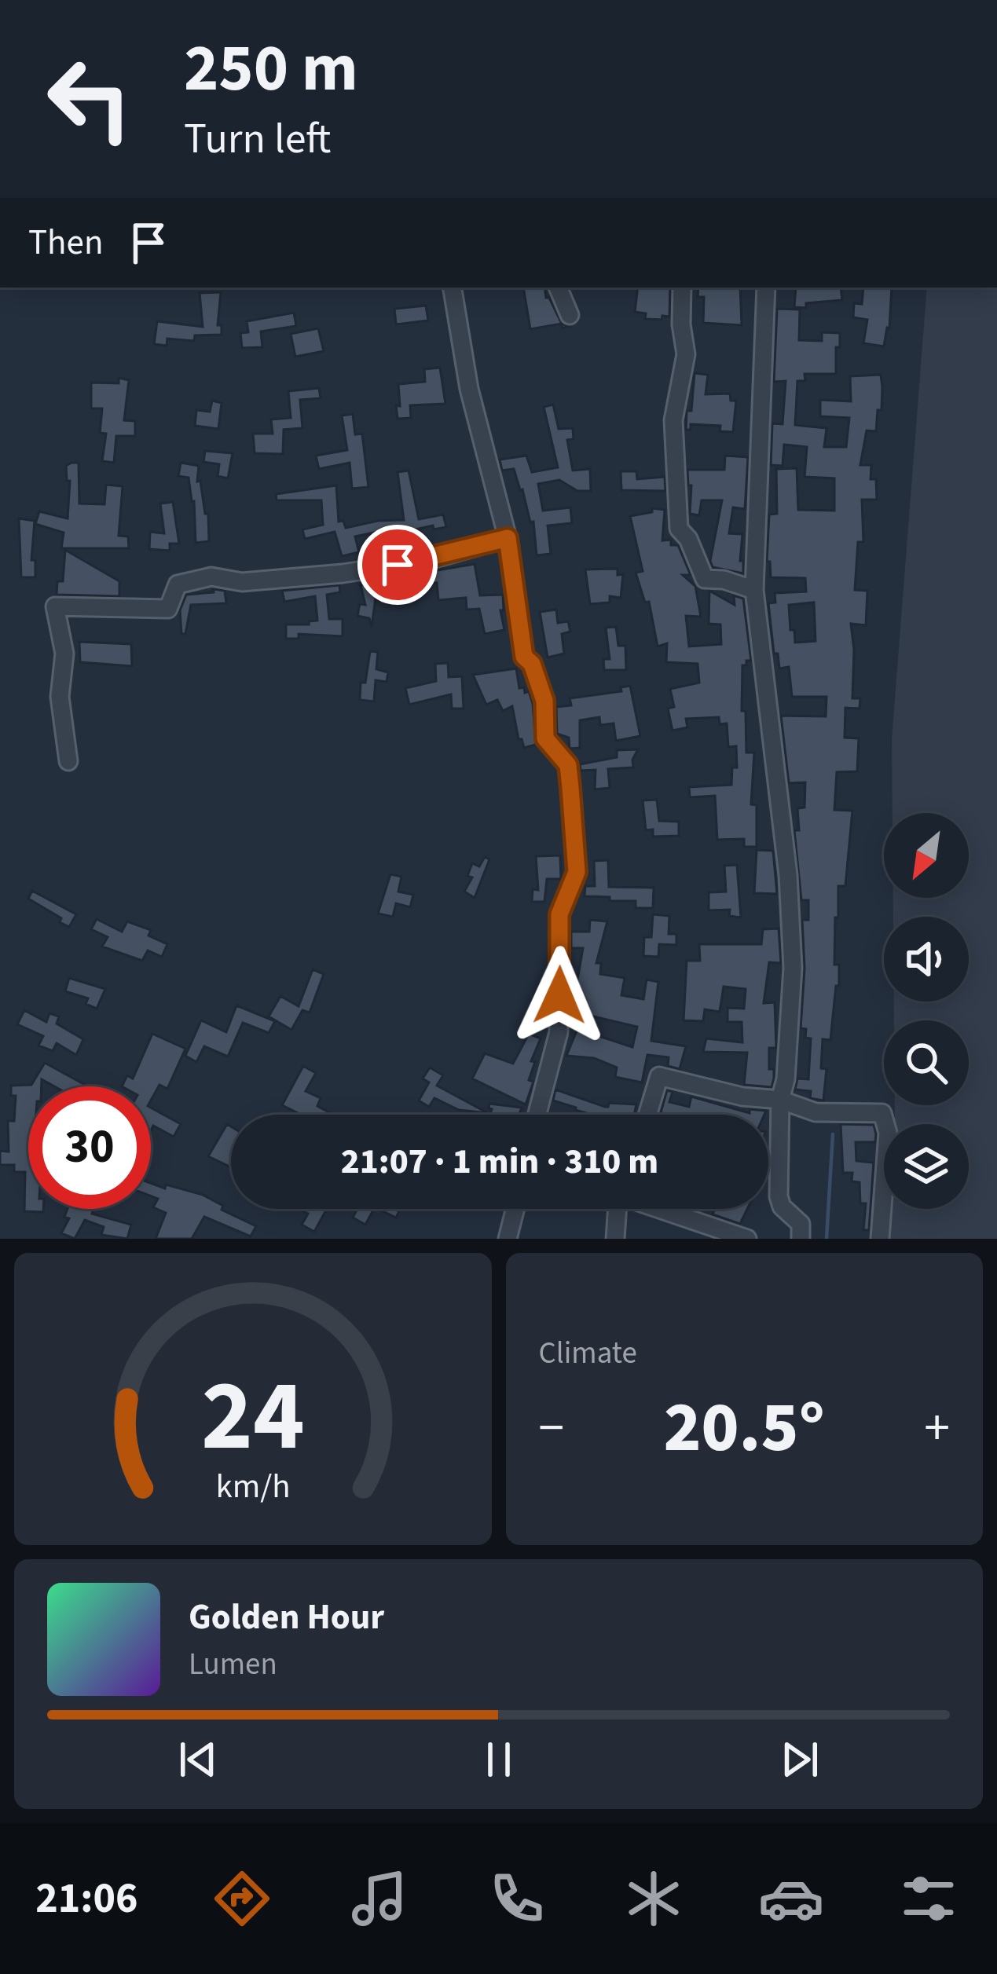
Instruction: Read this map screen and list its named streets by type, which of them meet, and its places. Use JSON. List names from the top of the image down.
{
  "north": "bottom left",
  "page": {
    "turn": ["250 m", "Turn left"],
    "then": "Then",
    "limit": "30",
    "trip": "21:07 · 1 min · 310 m",
    "tile": "Climate",
    "heat": ["−", "20.5°", "+"],
    "song": ["Golden Hour", "Lumen"],
    "tabs": "21:06",
    "gauge": ["24", "km/h"]
  }
}
